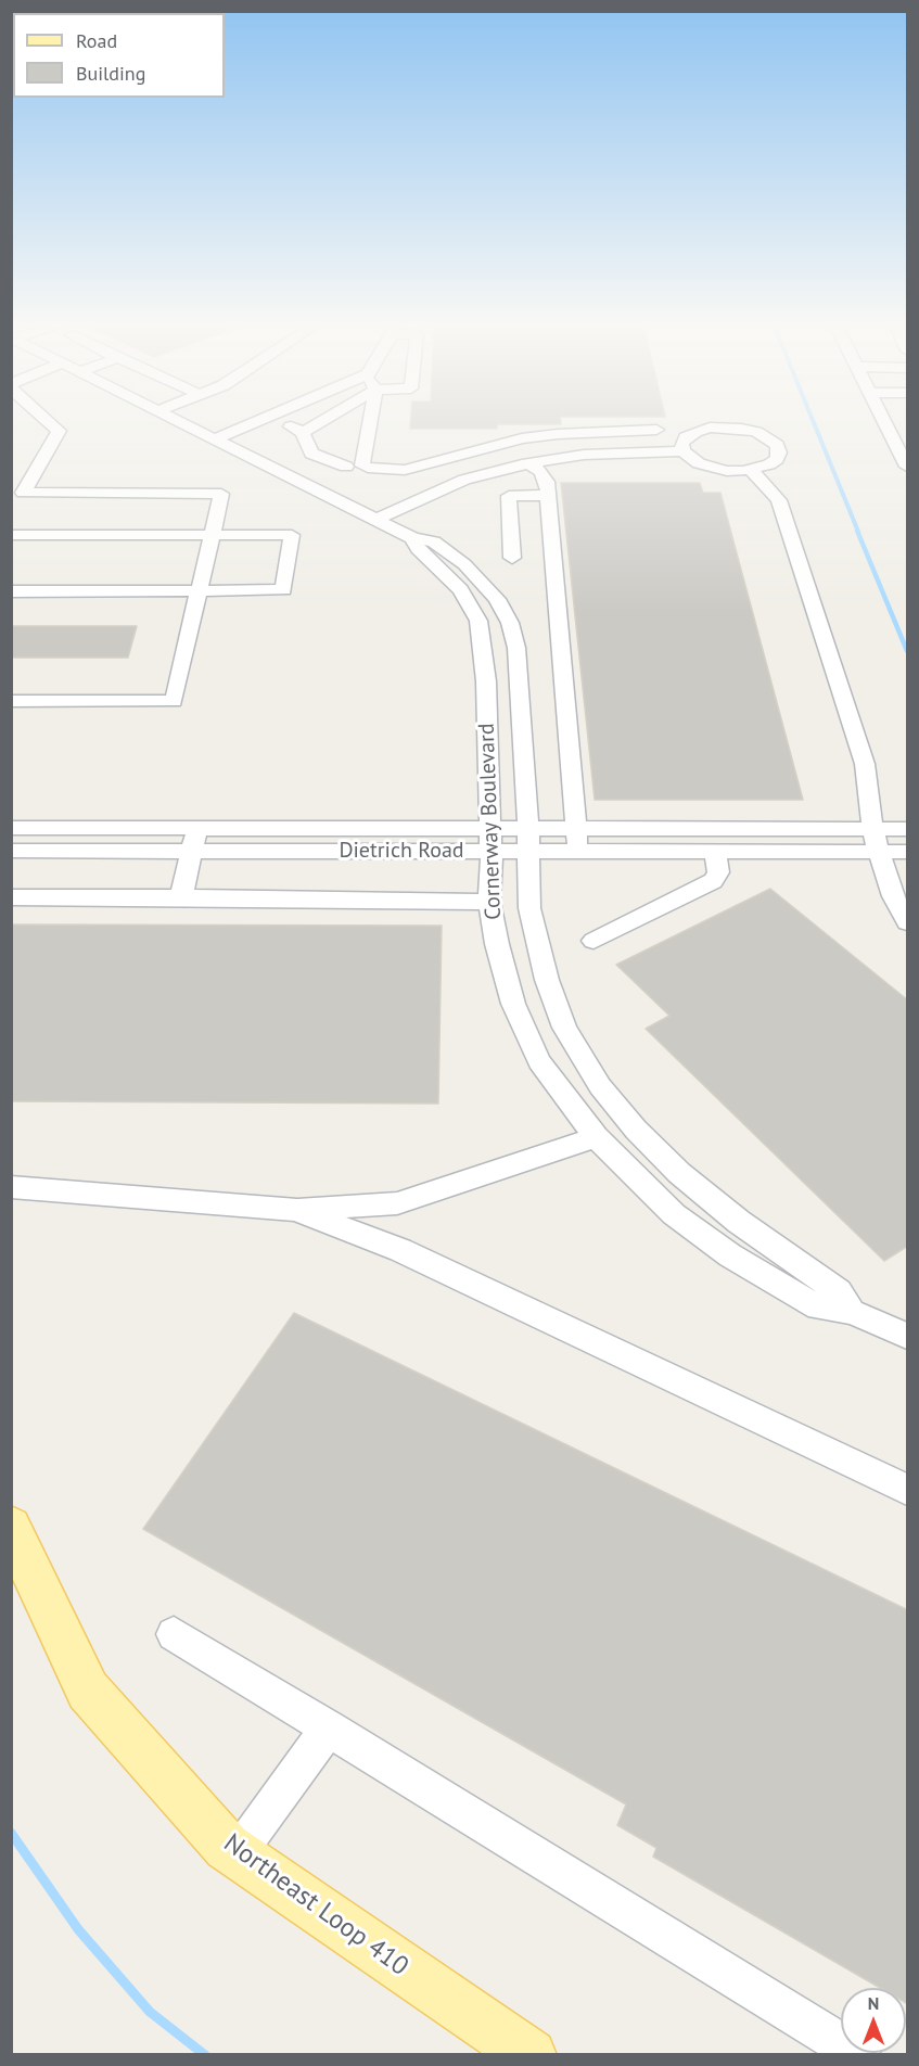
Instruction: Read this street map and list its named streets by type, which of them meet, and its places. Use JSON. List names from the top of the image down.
{
  "streets": {
    "main road": ["Northeast Loop 410"],
    "street": ["Cornerway Boulevard", "Dietrich Road"]
  },
  "crossings": [
    ["Cornerway Boulevard", "Dietrich Road"]
  ],
  "legend": ["Road", "Building"],
  "north": "top"
}
